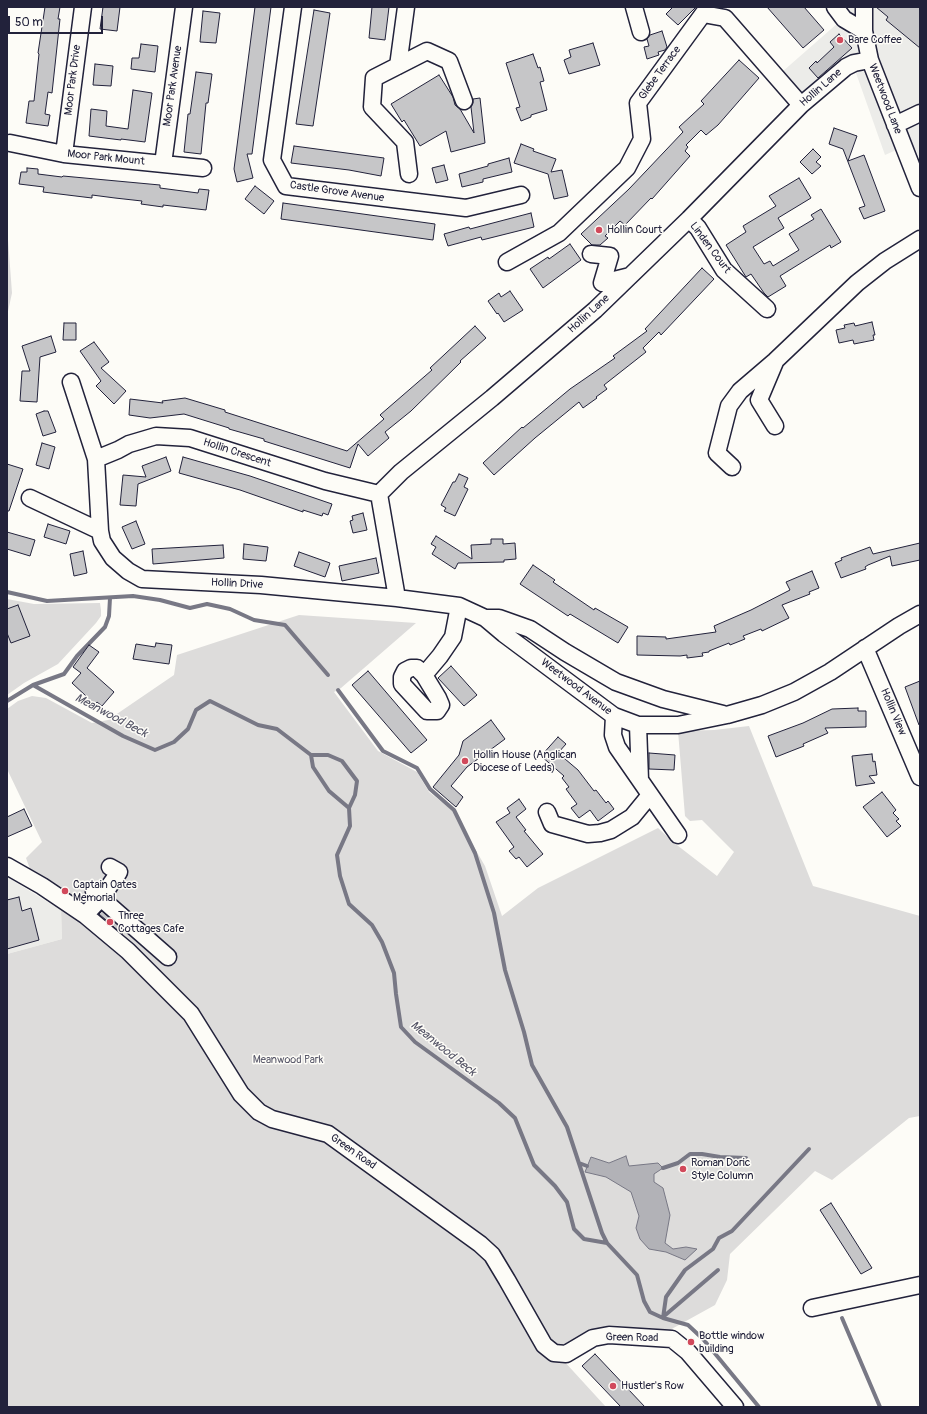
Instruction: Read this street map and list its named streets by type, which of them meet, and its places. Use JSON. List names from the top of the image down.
{
  "streets": {
    "street": [
      "Glebe Terrace",
      "Moor Park Drive",
      "Moor Park Avenue",
      "Hollin Lane",
      "Weetwood Lane",
      "Moor Park Mount",
      "Castle Grove Avenue",
      "Linden Court",
      "Hollin Crescent",
      "Hollin Drive",
      "Weetwood Avenue",
      "Hollin View",
      "Green Road"
    ]
  },
  "crossings": [
    ["Glebe Terrace", "Hollin Lane"],
    ["Moor Park Drive", "Moor Park Mount"],
    ["Moor Park Avenue", "Moor Park Mount"],
    ["Hollin Lane", "Weetwood Lane"],
    ["Hollin Lane", "Linden Court"],
    ["Hollin Lane", "Hollin Crescent"],
    ["Hollin Crescent", "Hollin Drive"],
    ["Hollin Drive", "Weetwood Avenue"],
    ["Weetwood Avenue", "Hollin View"]
  ],
  "water": ["Meanwood Beck"],
  "parks": ["Meanwood Park"],
  "places": [
    "Bare Coffee",
    "Hollin Court",
    "Hollin House (Anglican Diocese of Leeds)",
    "Captain Oates Memorial",
    "Three Cottages Cafe",
    "Roman Doric Style Column",
    "Bottle window building",
    "Hustler's Row"
  ],
  "scale_bar": "50 m"
}
